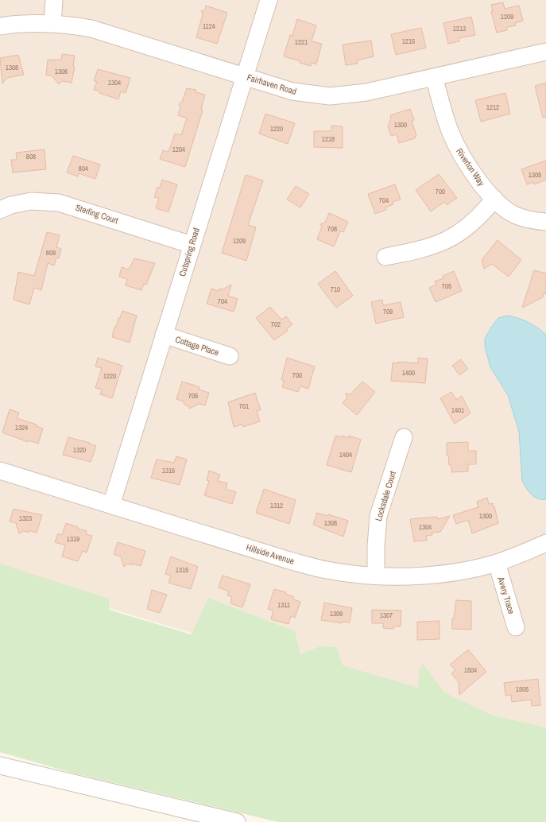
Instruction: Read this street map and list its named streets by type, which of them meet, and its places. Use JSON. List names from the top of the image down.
{
  "streets": {
    "street": [
      "Fairhaven Road",
      "Riverton Way",
      "Sterling Court",
      "Cutspring Road",
      "Cottage Place",
      "Locksdale Court",
      "Hillside Avenue",
      "Avery Trace"
    ]
  },
  "crossings": [
    ["Fairhaven Road", "Riverton Way"],
    ["Fairhaven Road", "Cutspring Road"],
    ["Sterling Court", "Cutspring Road"],
    ["Cutspring Road", "Cottage Place"],
    ["Cutspring Road", "Hillside Avenue"],
    ["Locksdale Court", "Hillside Avenue"],
    ["Hillside Avenue", "Avery Trace"]
  ],
  "house_numbers": [
    "1209",
    "1124",
    "1213",
    "1215",
    "1221",
    "1308",
    "1306",
    "1304",
    "1212",
    "1300",
    "1220",
    "1218",
    "1204",
    "808",
    "804",
    "1305",
    "700",
    "704",
    "708",
    "1209",
    "809",
    "705",
    "710",
    "704",
    "709",
    "702",
    "1400",
    "700",
    "1220",
    "705",
    "701",
    "1401",
    "1324",
    "1320",
    "1404",
    "1316",
    "1312",
    "1300",
    "1323",
    "1308",
    "1304",
    "1319",
    "1315",
    "1311",
    "1309",
    "1307",
    "1504",
    "1505"
  ]
}
